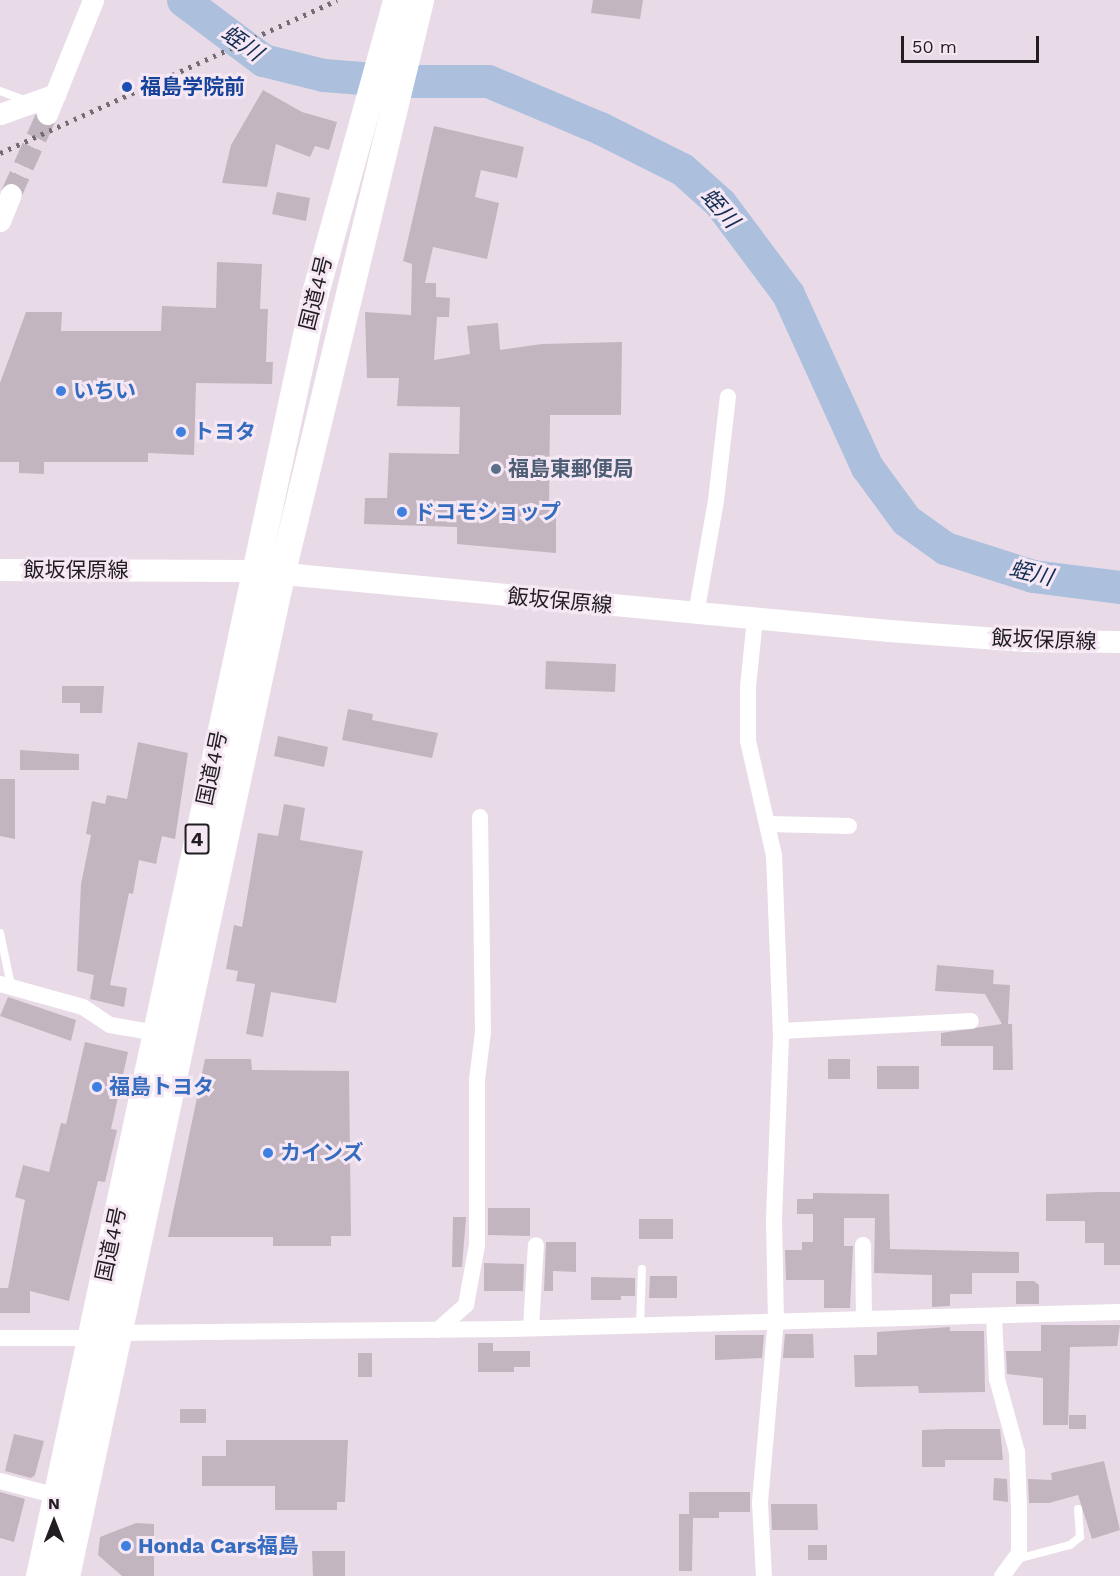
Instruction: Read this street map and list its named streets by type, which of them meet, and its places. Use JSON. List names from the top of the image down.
{
  "streets": {
    "highway": ["国道4号", "4"],
    "main road": ["飯坂保原線"]
  },
  "crossings": [
    ["国道4号", "飯坂保原線"]
  ],
  "water": ["蛭川"],
  "places": [
    "福島学院前",
    "いちい",
    "トヨタ",
    "福島東郵便局",
    "ドコモショップ",
    "福島トヨタ",
    "カインズ",
    "Honda Cars福島"
  ],
  "scale_bar": "50 m",
  "north": "top"
}
